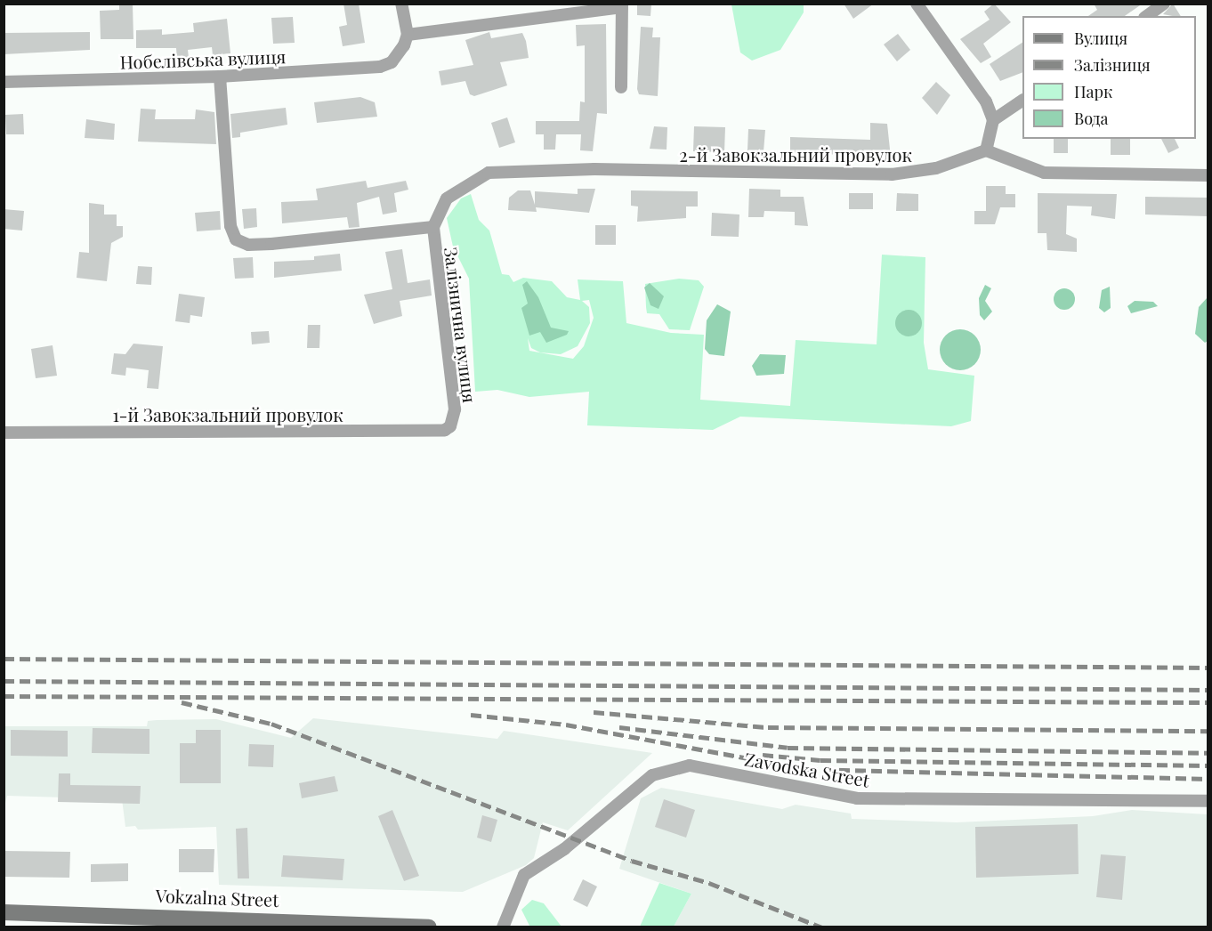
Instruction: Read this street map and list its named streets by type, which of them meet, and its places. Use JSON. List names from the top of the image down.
{
  "streets": {
    "main road": ["Vokzalna Street"],
    "street": [
      "Нобелівська вулиця",
      "2-й Завокзальний провулок",
      "Залізнична вулиця",
      "1-й Завокзальний провулок",
      "Zavodska Street"
    ]
  },
  "crossings": [
    ["2-й Завокзальний провулок", "Залізнична вулиця"],
    ["Залізнична вулиця", "1-й Завокзальний провулок"]
  ],
  "legend": [
    "Вулиця",
    "Залізниця",
    "Парк",
    "Вода"
  ]
}
